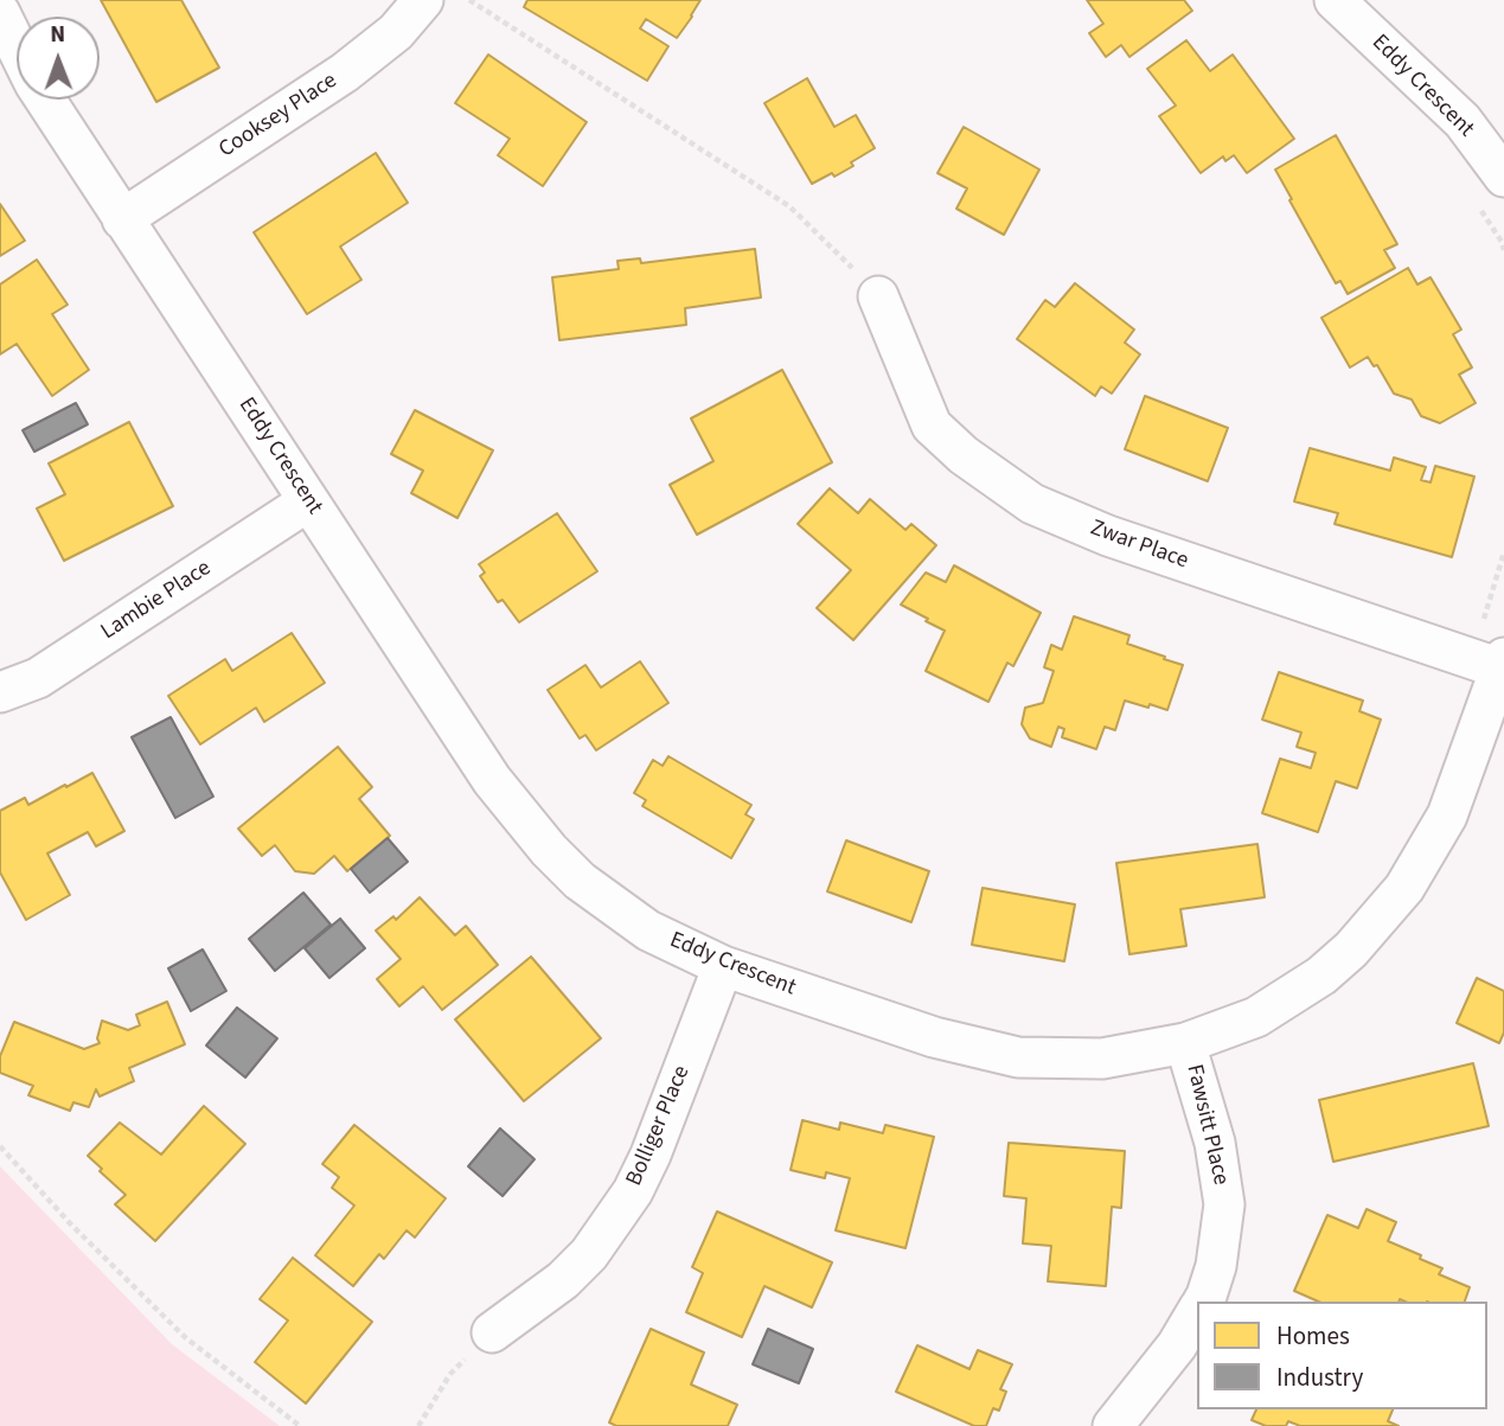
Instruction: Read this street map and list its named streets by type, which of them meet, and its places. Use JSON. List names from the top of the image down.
{
  "streets": {
    "street": [
      "Eddy Crescent",
      "Cooksey Place",
      "Zwar Place",
      "Lambie Place",
      "Fawsitt Place",
      "Bolliger Place"
    ]
  },
  "crossings": [
    ["Eddy Crescent", "Cooksey Place"],
    ["Eddy Crescent", "Zwar Place"],
    ["Eddy Crescent", "Lambie Place"],
    ["Eddy Crescent", "Fawsitt Place"],
    ["Eddy Crescent", "Bolliger Place"]
  ],
  "legend": ["Homes", "Industry"],
  "north": "top"
}
